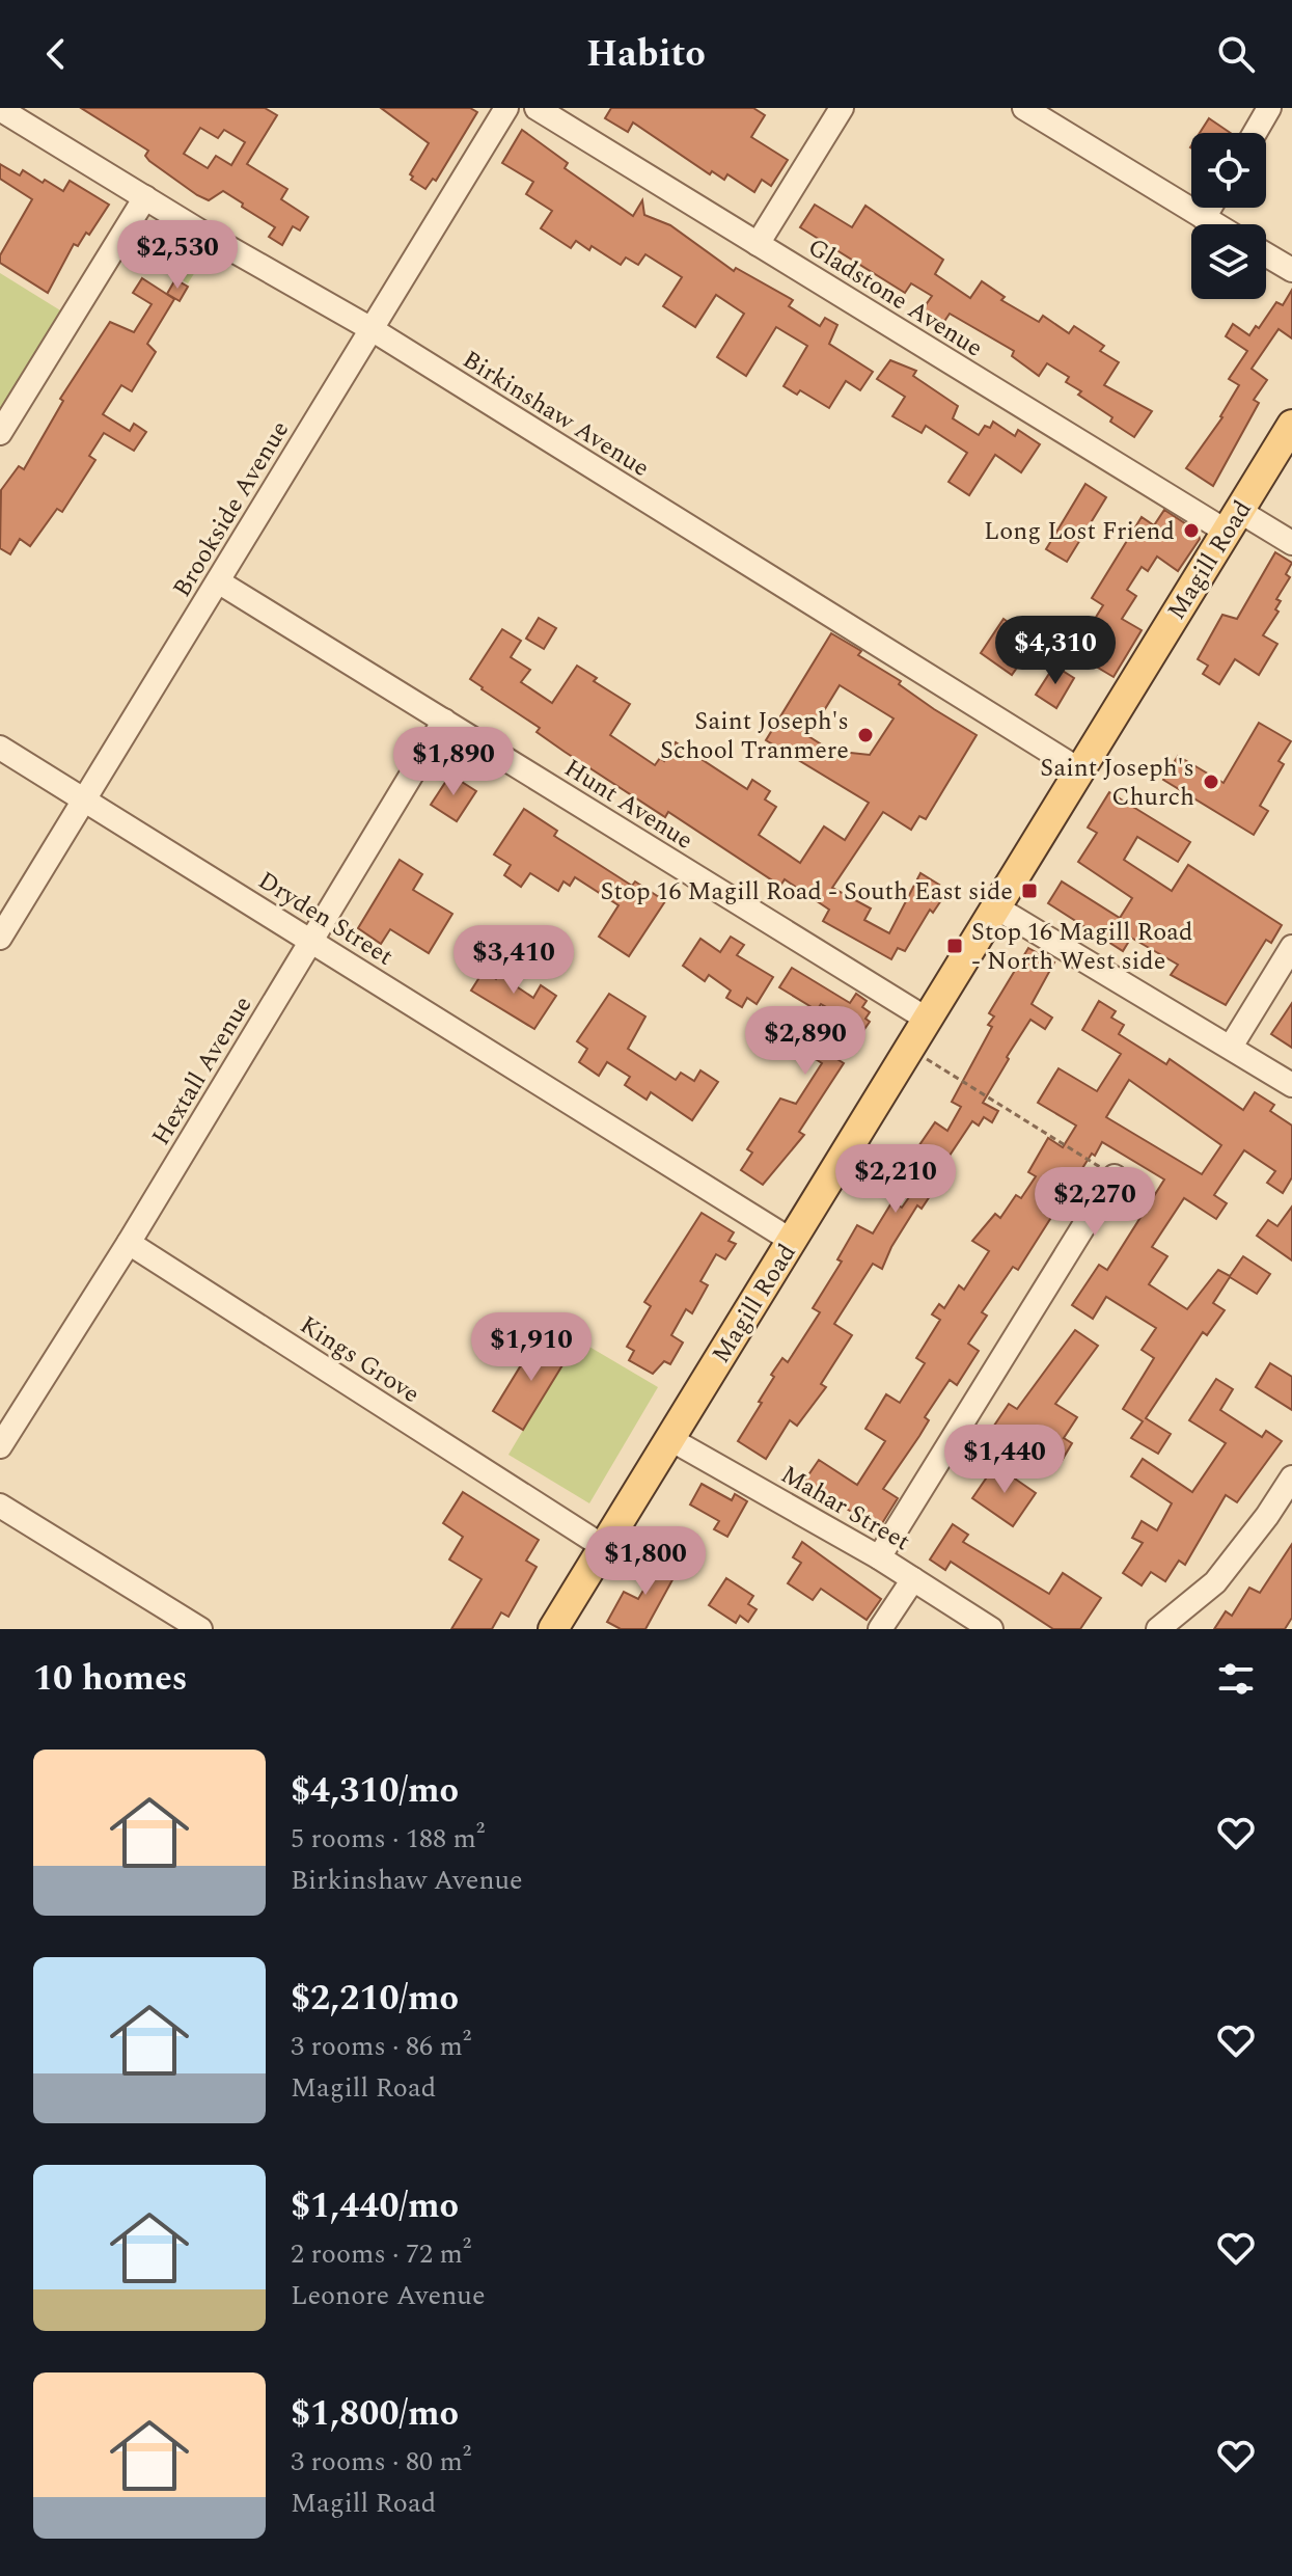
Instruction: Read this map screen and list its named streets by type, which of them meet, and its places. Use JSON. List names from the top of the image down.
{
  "streets": {
    "main road": ["Magill Road"],
    "street": [
      "Gladstone Avenue",
      "Birkinshaw Avenue",
      "Brookside Avenue",
      "Hunt Avenue",
      "Dryden Street",
      "Hextall Avenue",
      "Kings Grove",
      "Mahar Street"
    ]
  },
  "crossings": [
    ["Gladstone Avenue", "Magill Road"],
    ["Birkinshaw Avenue", "Brookside Avenue"],
    ["Birkinshaw Avenue", "Magill Road"],
    ["Brookside Avenue", "Hunt Avenue"],
    ["Brookside Avenue", "Dryden Street"],
    ["Magill Road", "Hunt Avenue"],
    ["Magill Road", "Dryden Street"],
    ["Magill Road", "Kings Grove"],
    ["Magill Road", "Mahar Street"],
    ["Hunt Avenue", "Hextall Avenue"],
    ["Dryden Street", "Hextall Avenue"],
    ["Hextall Avenue", "Kings Grove"]
  ],
  "places": {
    "other": ["Long Lost Friend", "Saint Joseph's School Tranmere", "Saint Joseph's Church"],
    "transit": ["Stop 16 Magill Road - South East side", "Stop 16 Magill Road - North West side"]
  },
  "page": {
    "header": "Habito",
    "price": [
      "$2,530",
      "$4,310",
      "$1,890",
      "$3,410",
      "$2,890",
      "$2,210",
      "$2,270",
      "$1,910",
      "$1,440",
      "$1,800"
    ],
    "heading": "10 homes",
    "list": [
      {
        "name": "$4,310/mo",
        "note": "5 rooms · 188 m² · Birkinshaw Avenue"
      },
      {
        "name": "$2,210/mo",
        "note": "3 rooms · 86 m² · Magill Road"
      },
      {
        "name": "$1,440/mo",
        "note": "2 rooms · 72 m² · Leonore Avenue"
      },
      {
        "name": "$1,800/mo",
        "note": "3 rooms · 80 m² · Magill Road"
      }
    ]
  }
}
